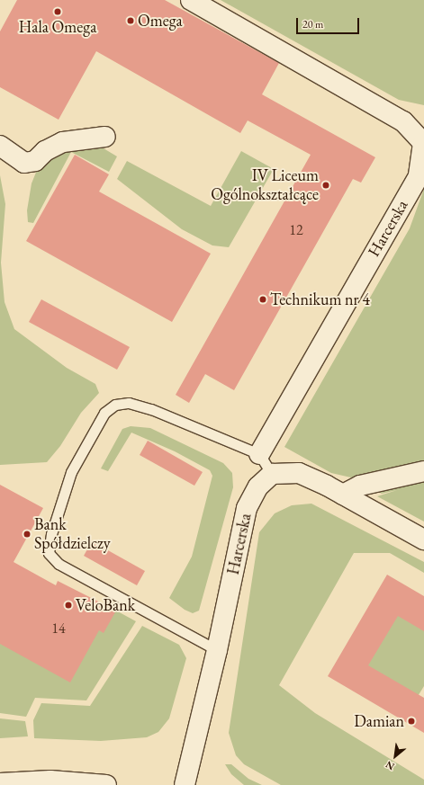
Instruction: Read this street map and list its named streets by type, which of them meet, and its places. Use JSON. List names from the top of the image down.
{
  "streets": {
    "street": ["Harcerska"]
  },
  "places": [
    "Hala Omega",
    "Omega",
    "IV Liceum Ogólnokształcące",
    "Technikum nr 4",
    "Bank Spółdzielczy",
    "VeloBank",
    "Damian"
  ],
  "house_numbers": ["12", "14"],
  "scale_bar": "20 m",
  "north": "bottom left"
}
